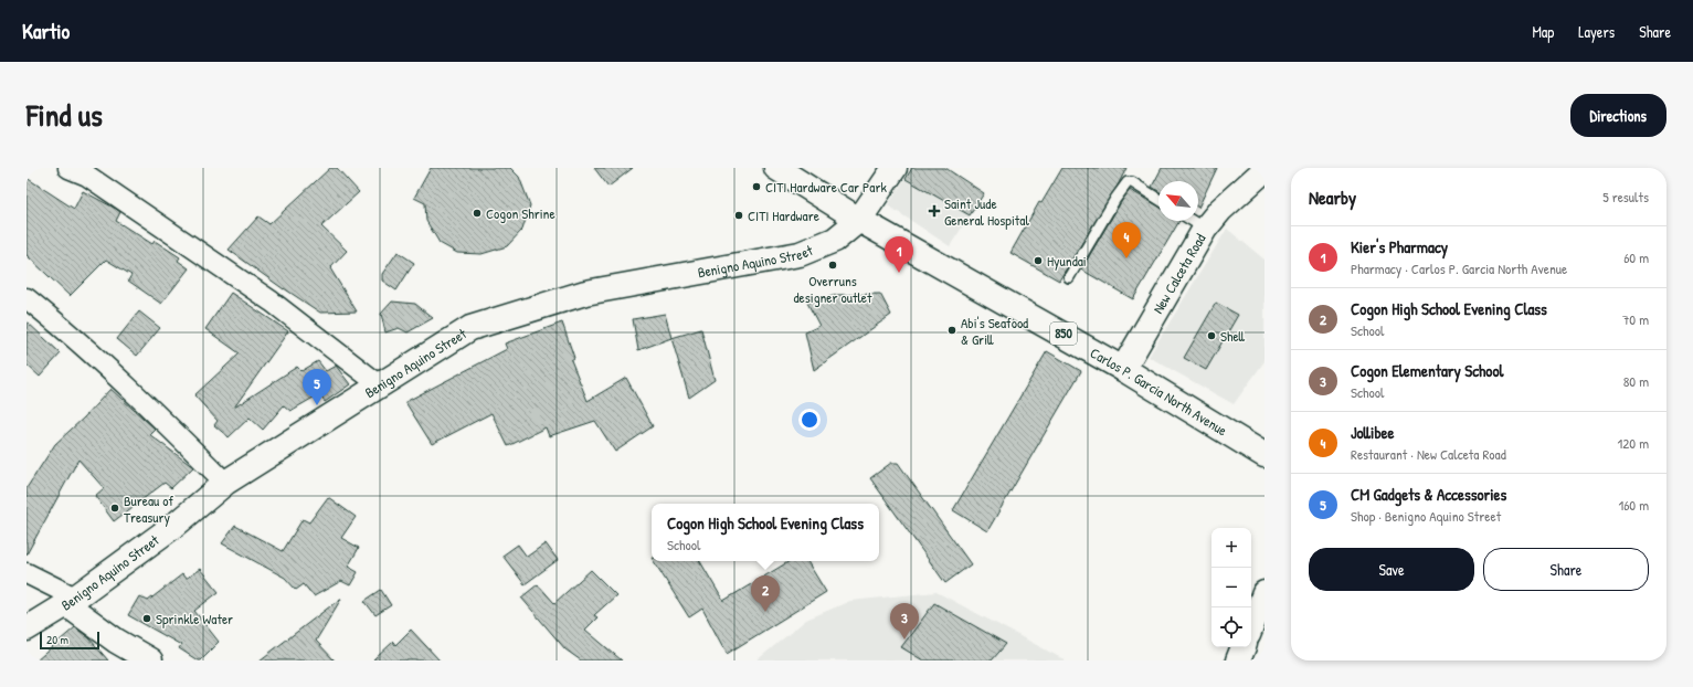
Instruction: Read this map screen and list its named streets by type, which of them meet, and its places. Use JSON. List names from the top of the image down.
{
  "streets": {
    "main road": [
      "Benigno Aquino Street",
      "New Calceta Road",
      "850",
      "Carlos P. Garcia North Avenue"
    ]
  },
  "crossings": [
    ["Benigno Aquino Street", "Carlos P. Garcia North Avenue"],
    ["New Calceta Road", "Carlos P. Garcia North Avenue"]
  ],
  "places": {
    "other": [
      "CITI Hardware Car Park",
      "Cogon Shrine",
      "CITI Hardware",
      "Hyundai",
      "Overruns designer outlet",
      "Abi's Seafood & Grill",
      "Shell",
      "Bureau of Treasury",
      "Sprinkle Water"
    ],
    "health": ["Saint Jude General Hospital"]
  },
  "scale_bar": "20 m",
  "north": "top left",
  "page": {
    "header": "Kartio",
    "nav": ["Map", "Layers", "Share"],
    "title": "Find us",
    "buttons": [
      "Directions",
      ["Save", "Share"]
    ],
    "heading": ["Nearby", "5 results"],
    "pins": [
      "4",
      "1",
      "5",
      "2",
      "3"
    ],
    "list": [
      {
        "mark": "1",
        "name": "Kier's Pharmacy",
        "note": "Pharmacy · Carlos P. Garcia North Avenue",
        "value": "60 m"
      },
      {
        "mark": "2",
        "name": "Cogon High School Evening Class",
        "note": "School",
        "value": "70 m"
      },
      {
        "mark": "3",
        "name": "Cogon Elementary School",
        "note": "School",
        "value": "80 m"
      },
      {
        "mark": "4",
        "name": "Jollibee",
        "note": "Restaurant · New Calceta Road",
        "value": "120 m"
      },
      {
        "mark": "5",
        "name": "CM Gadgets & Accessories",
        "note": "Shop · Benigno Aquino Street",
        "value": "160 m"
      }
    ],
    "popup": ["Cogon High School Evening Class", "School"],
    "map_buttons": ["+", "−"],
    "scale": "20 m"
  }
}
